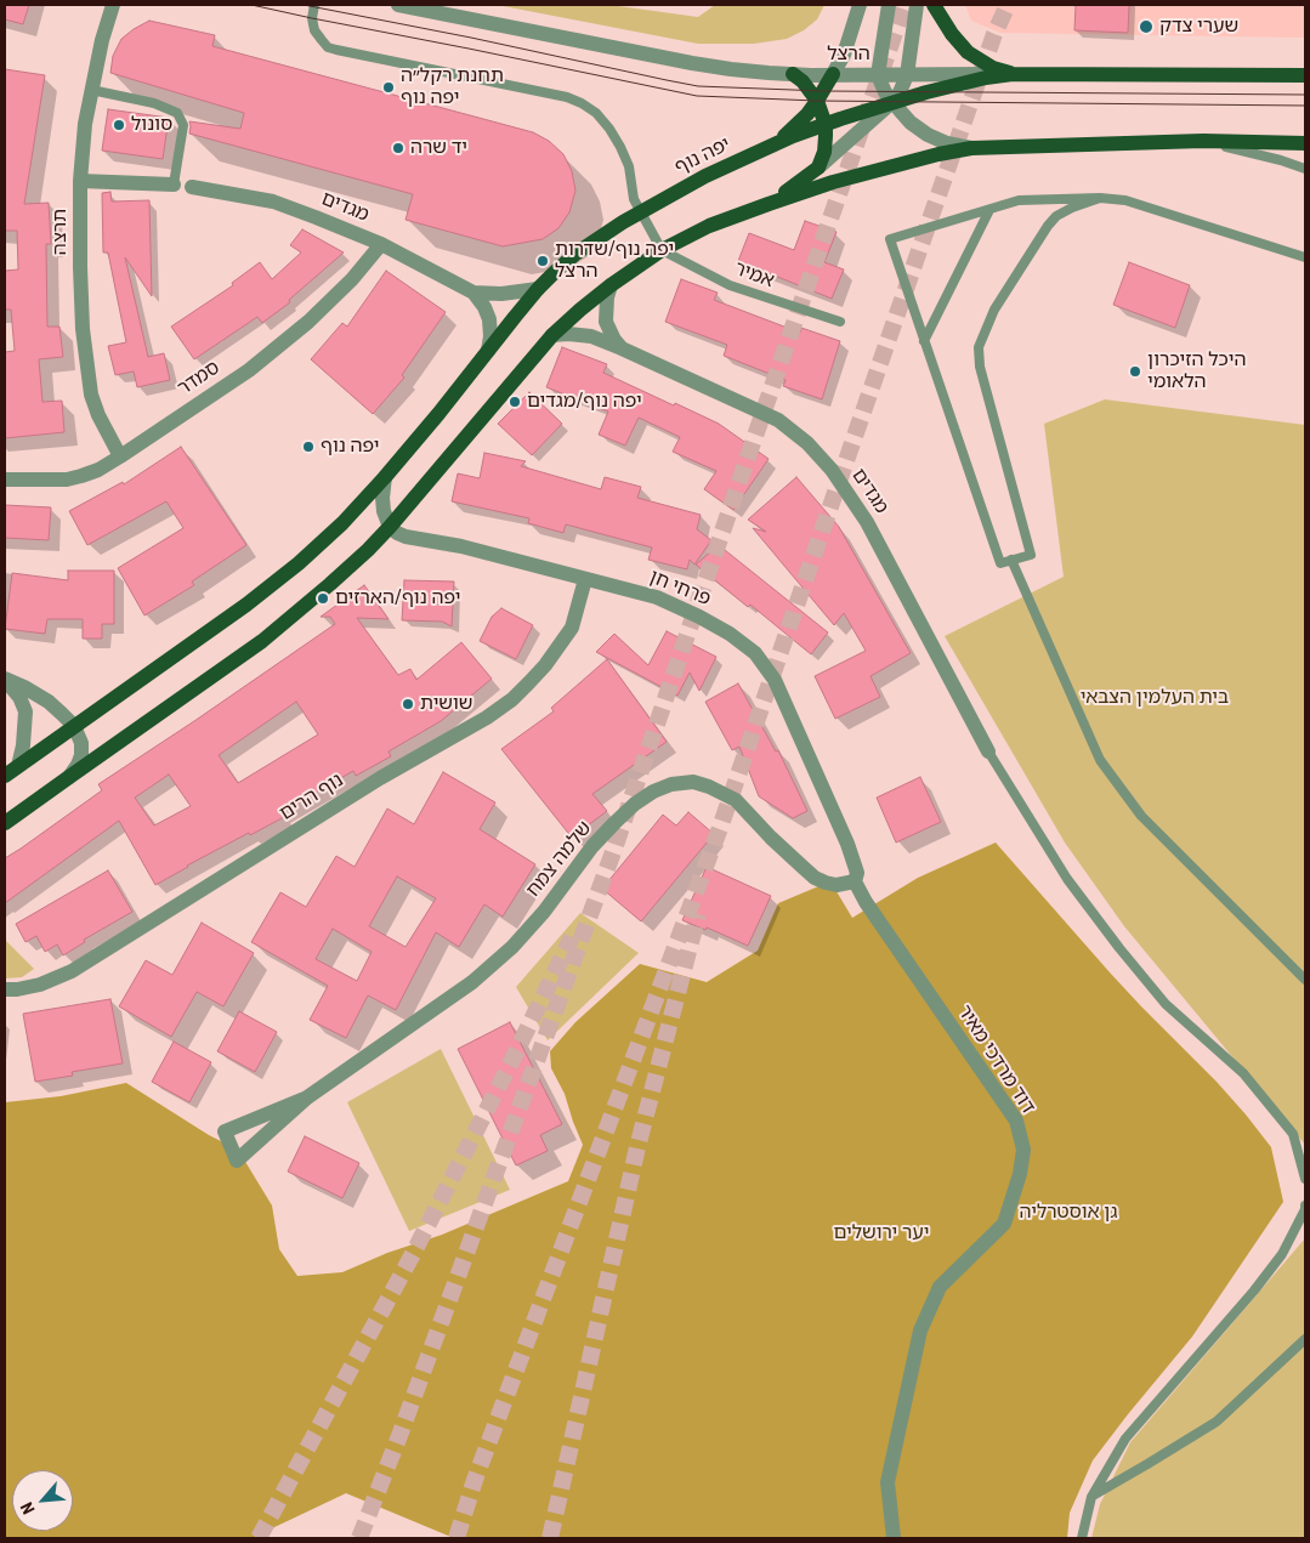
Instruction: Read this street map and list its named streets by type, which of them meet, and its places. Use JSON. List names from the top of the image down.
{
  "streets": {
    "main road": ["הרצל", "יפה נוף"],
    "street": [
      "מגדים",
      "תרצה",
      "סמדר",
      "פרחי חן",
      "נוף הרים",
      "שלמה צמח",
      "דוד מרדכי מאיר"
    ],
    "lane": ["אמיר"]
  },
  "crossings": [
    ["הרצל", "יפה נוף"],
    ["יפה נוף", "מגדים"],
    ["מגדים", "סמדר"],
    ["תרצה", "סמדר"],
    ["פרחי חן", "נוף הרים"],
    ["פרחי חן", "שלמה צמח"],
    ["פרחי חן", "דוד מרדכי מאיר"],
    ["שלמה צמח", "דוד מרדכי מאיר"]
  ],
  "parks": ["בית העלמין הצבאי", "גן אוסטרליה", "יער ירושלים"],
  "places": [
    "שערי צדק",
    "תחנת רקל״ה יפה נוף",
    "סונול",
    "יד שרה",
    "יפה נוף/שדרות הרצל",
    "היכל הזיכרון הלאומי",
    "יפה נוף/מגדים",
    "יפה נוף",
    "יפה נוף/הארזים",
    "שושית"
  ],
  "north": "bottom left"
}
